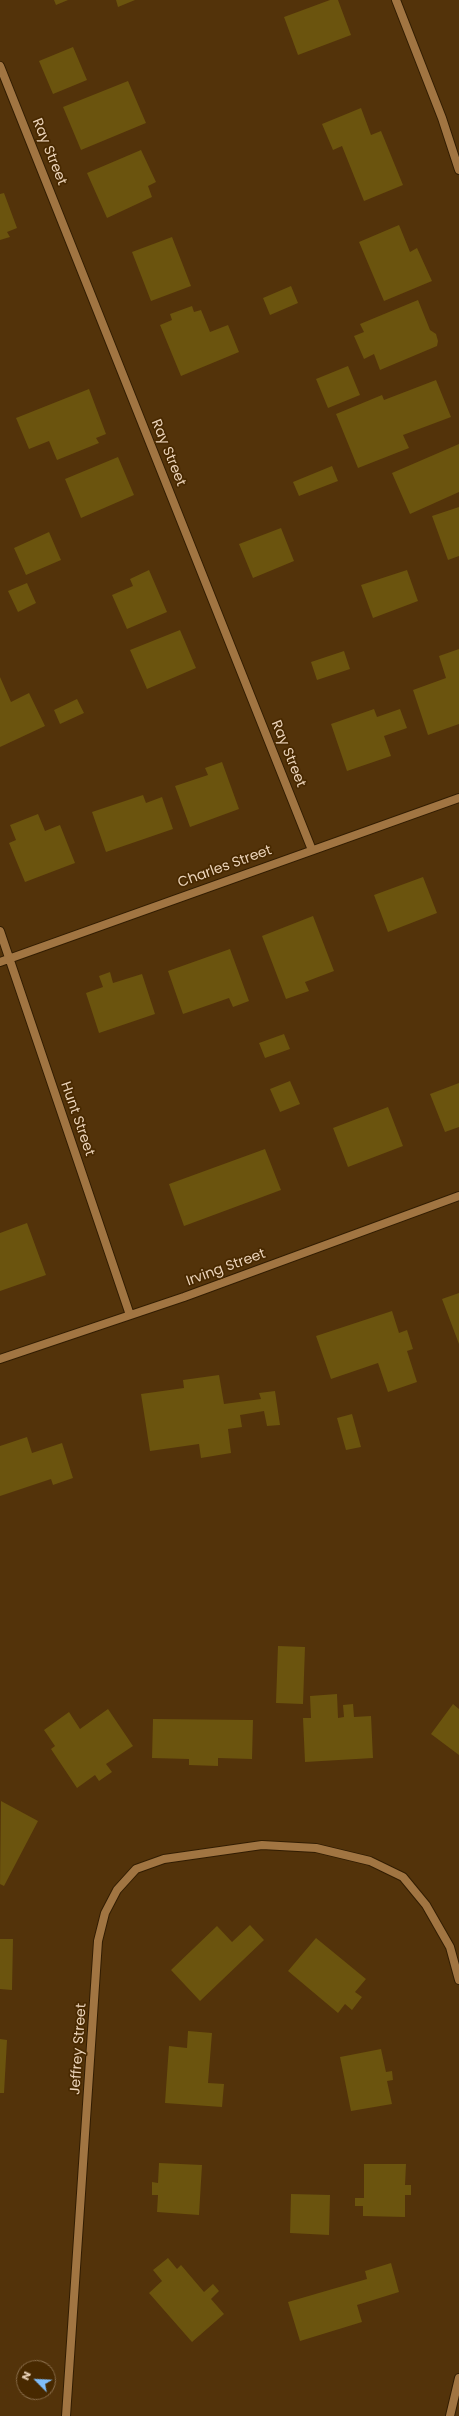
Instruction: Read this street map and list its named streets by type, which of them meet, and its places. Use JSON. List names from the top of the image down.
{
  "streets": {
    "street": [
      "Ray Street",
      "Charles Street",
      "Hunt Street",
      "Irving Street",
      "Jeffrey Street"
    ]
  },
  "crossings": [
    ["Ray Street", "Charles Street"],
    ["Charles Street", "Hunt Street"],
    ["Hunt Street", "Irving Street"]
  ],
  "north": "top left"
}
